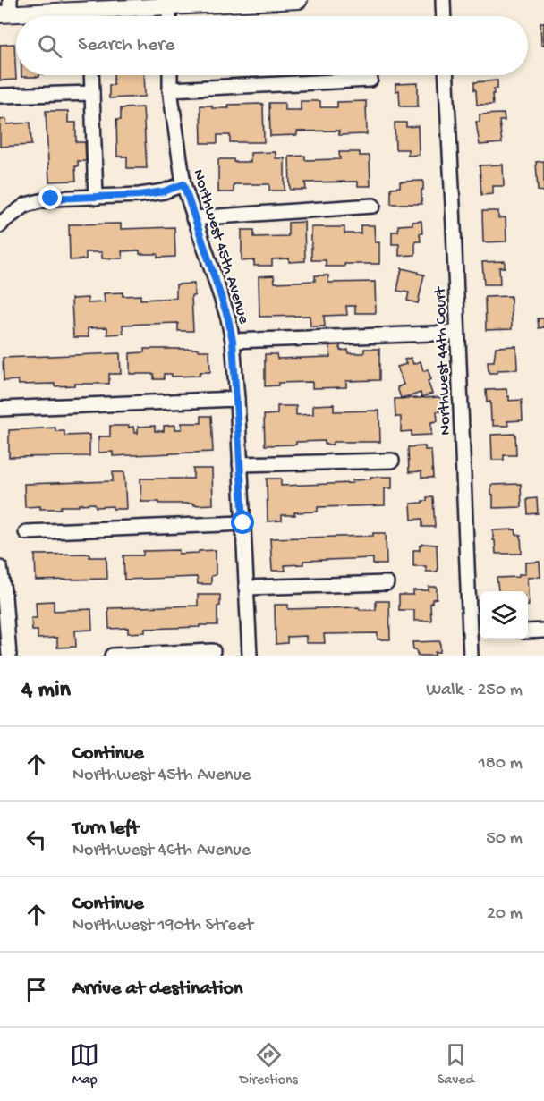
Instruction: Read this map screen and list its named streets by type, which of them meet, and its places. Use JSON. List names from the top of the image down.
{
  "streets": {
    "street": ["Northwest 45th Avenue", "Northwest 44th Court"]
  },
  "crossings": [
    ["Northwest 45th Avenue", "Northwest 44th Court"]
  ],
  "page": {
    "search": "Search here",
    "heading": ["4 min", "Walk · 250 m"],
    "list": [
      ["Continue", "Northwest 45th Avenue", "180 m"],
      ["Turn left", "Northwest 46th Avenue", "50 m"],
      ["Continue", "Northwest 190th Street", "20 m"],
      "Arrive at destination"
    ],
    "nav": ["Map", "Directions", "Saved"]
  }
}
